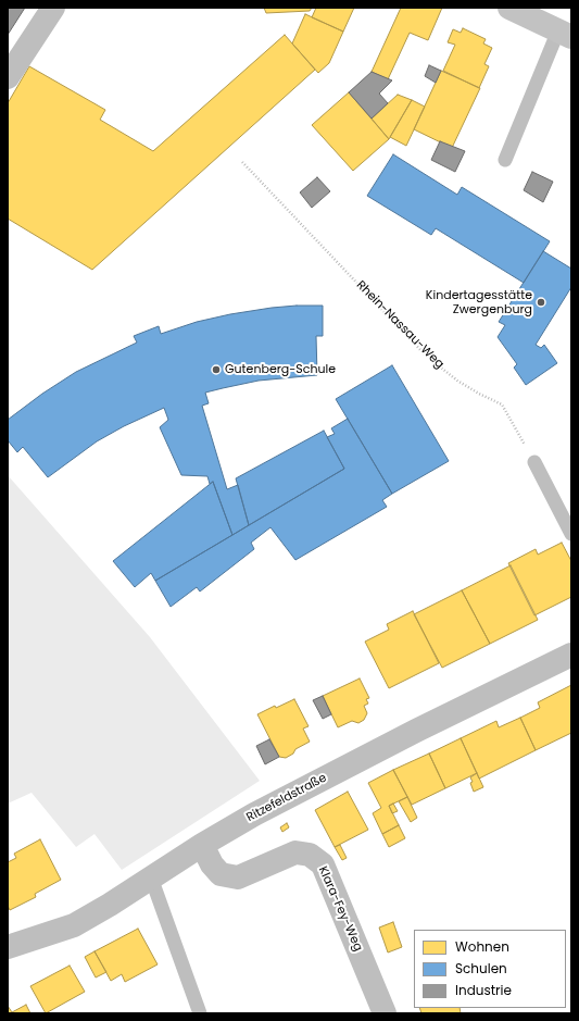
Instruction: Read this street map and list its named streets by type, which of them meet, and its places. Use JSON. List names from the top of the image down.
{
  "streets": {
    "street": ["Ritzefeldstraße", "Klara-Fey-Weg"],
    "path": ["Rhein-Nassau-Weg"]
  },
  "crossings": [
    ["Ritzefeldstraße", "Klara-Fey-Weg"]
  ],
  "places": ["Kindertagesstätte Zwergenburg", "Gutenberg-Schule"],
  "legend": ["Wohnen", "Schulen", "Industrie"]
}
